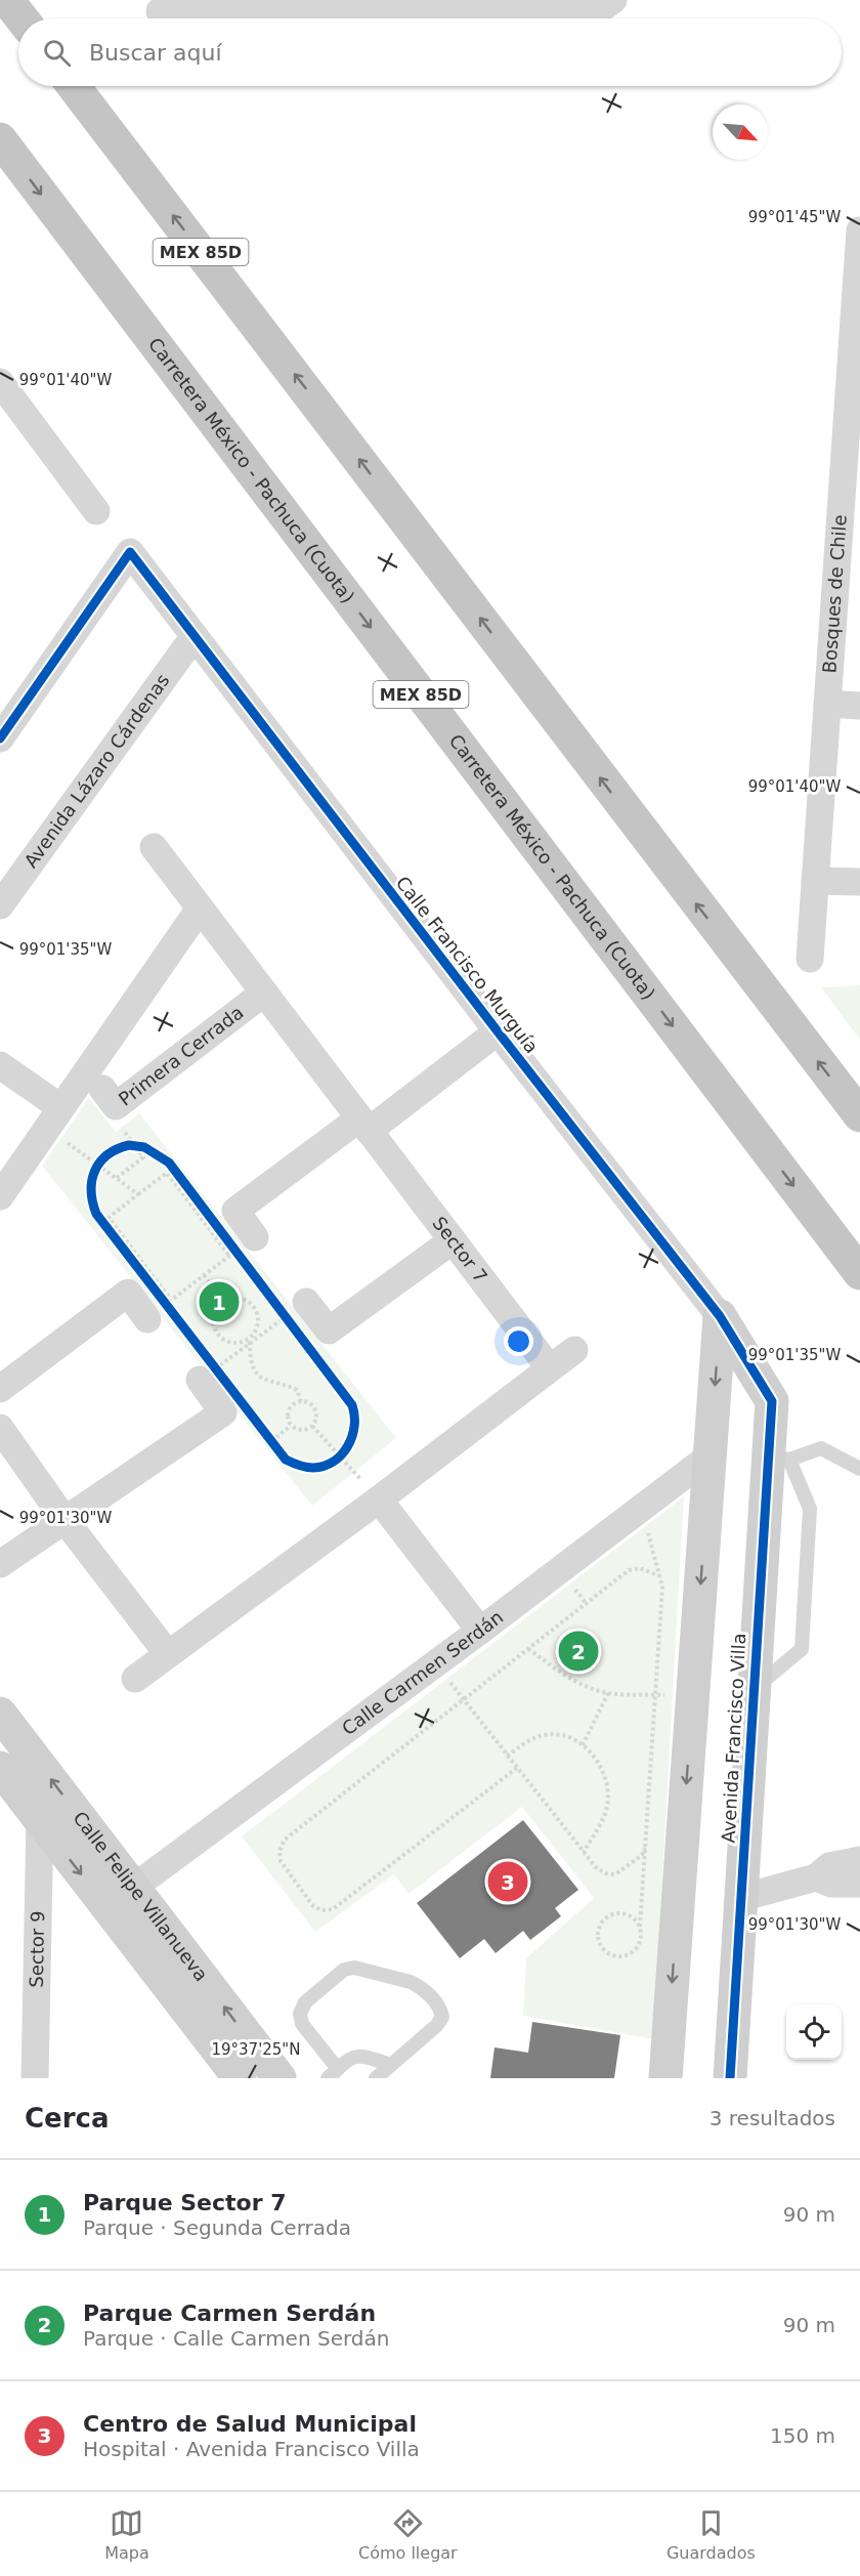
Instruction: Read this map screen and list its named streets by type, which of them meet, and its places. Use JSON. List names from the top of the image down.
{
  "streets": {
    "highway": ["MEX 85D", "Carretera México - Pachuca (Cuota)"],
    "street": [
      "Bosques de Chile",
      "Avenida Lázaro Cárdenas",
      "Calle Francisco Murguía",
      "Primera Cerrada",
      "Sector 7",
      "Calle Carmen Serdán",
      "Avenida Francisco Villa",
      "Calle Felipe Villanueva",
      "Sector 9"
    ]
  },
  "crossings": [
    ["Avenida Lázaro Cárdenas", "Calle Francisco Murguía"],
    ["Calle Francisco Murguía", "Avenida Francisco Villa"],
    ["Primera Cerrada", "Sector 7"],
    ["Calle Carmen Serdán", "Calle Felipe Villanueva"],
    ["Calle Felipe Villanueva", "Sector 9"]
  ],
  "north": "bottom right",
  "page": {
    "search": "Buscar aquí",
    "pins": ["1", "2", "3"],
    "heading": ["Cerca", "3 resultados"],
    "list": [
      {
        "mark": "1",
        "name": "Parque Sector 7",
        "note": "Parque · Segunda Cerrada",
        "value": "90 m"
      },
      {
        "mark": "2",
        "name": "Parque Carmen Serdán",
        "note": "Parque · Calle Carmen Serdán",
        "value": "90 m"
      },
      {
        "mark": "3",
        "name": "Centro de Salud Municipal",
        "note": "Hospital · Avenida Francisco Villa",
        "value": "150 m"
      }
    ],
    "nav": ["Mapa", "Cómo llegar", "Guardados"]
  },
  "coordinates": [
    "99°01'45\"W",
    "99°01'40\"W",
    "99°01'35\"W",
    "99°01'30\"W",
    "19°37'25\"N"
  ]
}
